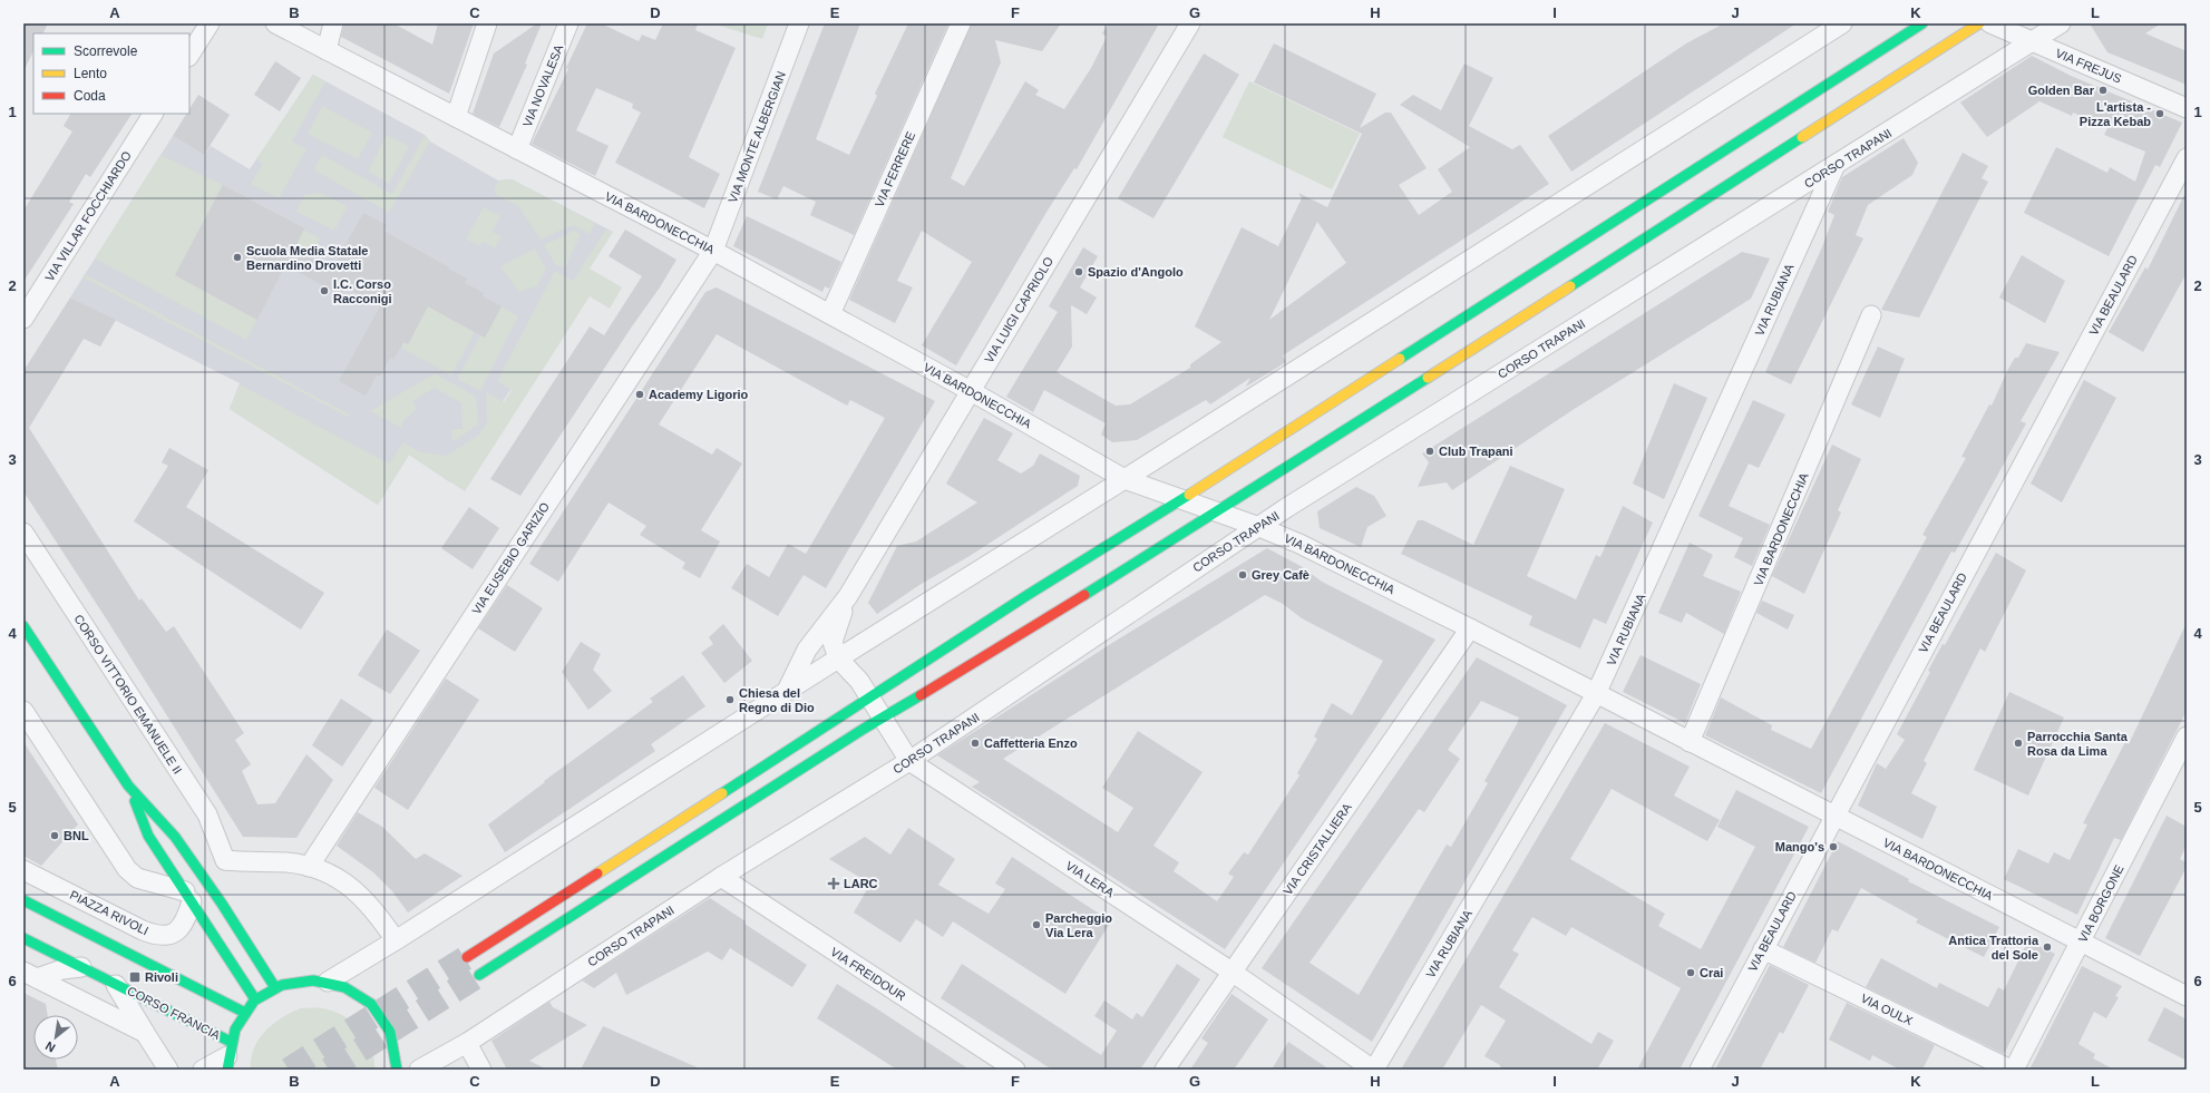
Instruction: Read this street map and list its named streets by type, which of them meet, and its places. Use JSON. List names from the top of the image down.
{
  "streets": {
    "main road": ["CORSO FRANCIA"],
    "street": [
      "VIA FREJUS",
      "VIA NOVALESA",
      "VIA MONTE ALBERGIAN",
      "CORSO TRAPANI",
      "VIA FERRERE",
      "VIA VILLAR FOCCHIARDO",
      "VIA BARDONECCHIA",
      "VIA BEAULARD",
      "VIA RUBIANA",
      "VIA LUIGI CAPRIOLO",
      "VIA EUSEBIO GARIZIO",
      "CORSO VITTORIO EMANUELE II",
      "VIA CRISTALLIERA",
      "VIA LERA",
      "VIA BORGONE",
      "PIAZZA RIVOLI",
      "VIA FREIDOUR",
      "VIA OULX"
    ]
  },
  "crossings": [
    ["VIA FREJUS", "CORSO TRAPANI"],
    ["VIA NOVALESA", "VIA BARDONECCHIA"],
    ["VIA MONTE ALBERGIAN", "VIA BARDONECCHIA"],
    ["VIA MONTE ALBERGIAN", "VIA EUSEBIO GARIZIO"],
    ["CORSO TRAPANI", "VIA BARDONECCHIA"],
    ["CORSO TRAPANI", "VIA RUBIANA"],
    ["CORSO TRAPANI", "VIA LERA"],
    ["CORSO TRAPANI", "VIA FREIDOUR"],
    ["VIA FERRERE", "VIA BARDONECCHIA"],
    ["VIA BARDONECCHIA", "VIA BEAULARD"],
    ["VIA BARDONECCHIA", "VIA RUBIANA"],
    ["VIA BARDONECCHIA", "VIA LUIGI CAPRIOLO"],
    ["VIA BARDONECCHIA", "VIA EUSEBIO GARIZIO"],
    ["VIA BARDONECCHIA", "VIA CRISTALLIERA"],
    ["VIA BARDONECCHIA", "VIA BORGONE"],
    ["VIA BEAULARD", "VIA OULX"],
    ["VIA RUBIANA", "VIA LERA"],
    ["VIA LUIGI CAPRIOLO", "VIA LERA"],
    ["VIA CRISTALLIERA", "VIA LERA"]
  ],
  "places": {
    "other": [
      "Golden Bar",
      "L'artista - Pizza Kebab",
      "Scuola Media Statale Bernardino Drovetti",
      "Spazio d'Angolo",
      "I.C. Corso Racconigi",
      "Academy Ligorio",
      "Club Trapani",
      "Grey Cafè",
      "Chiesa del Regno di Dio",
      "Caffetteria Enzo",
      "Parrocchia Santa Rosa da Lima",
      "BNL",
      "Mango's",
      "Parcheggio Via Lera",
      "Antica Trattoria del Sole",
      "Crai"
    ],
    "health": ["LARC"],
    "transit": ["Rivoli"]
  },
  "legend": ["Scorrevole", "Lento", "Coda"],
  "north": "bottom left",
  "grid": {
    "columns": [
      "A",
      "B",
      "C",
      "D",
      "E",
      "F",
      "G",
      "H",
      "I",
      "J",
      "K",
      "L"
    ],
    "rows": [
      "1",
      "2",
      "3",
      "4",
      "5",
      "6"
    ]
  }
}
